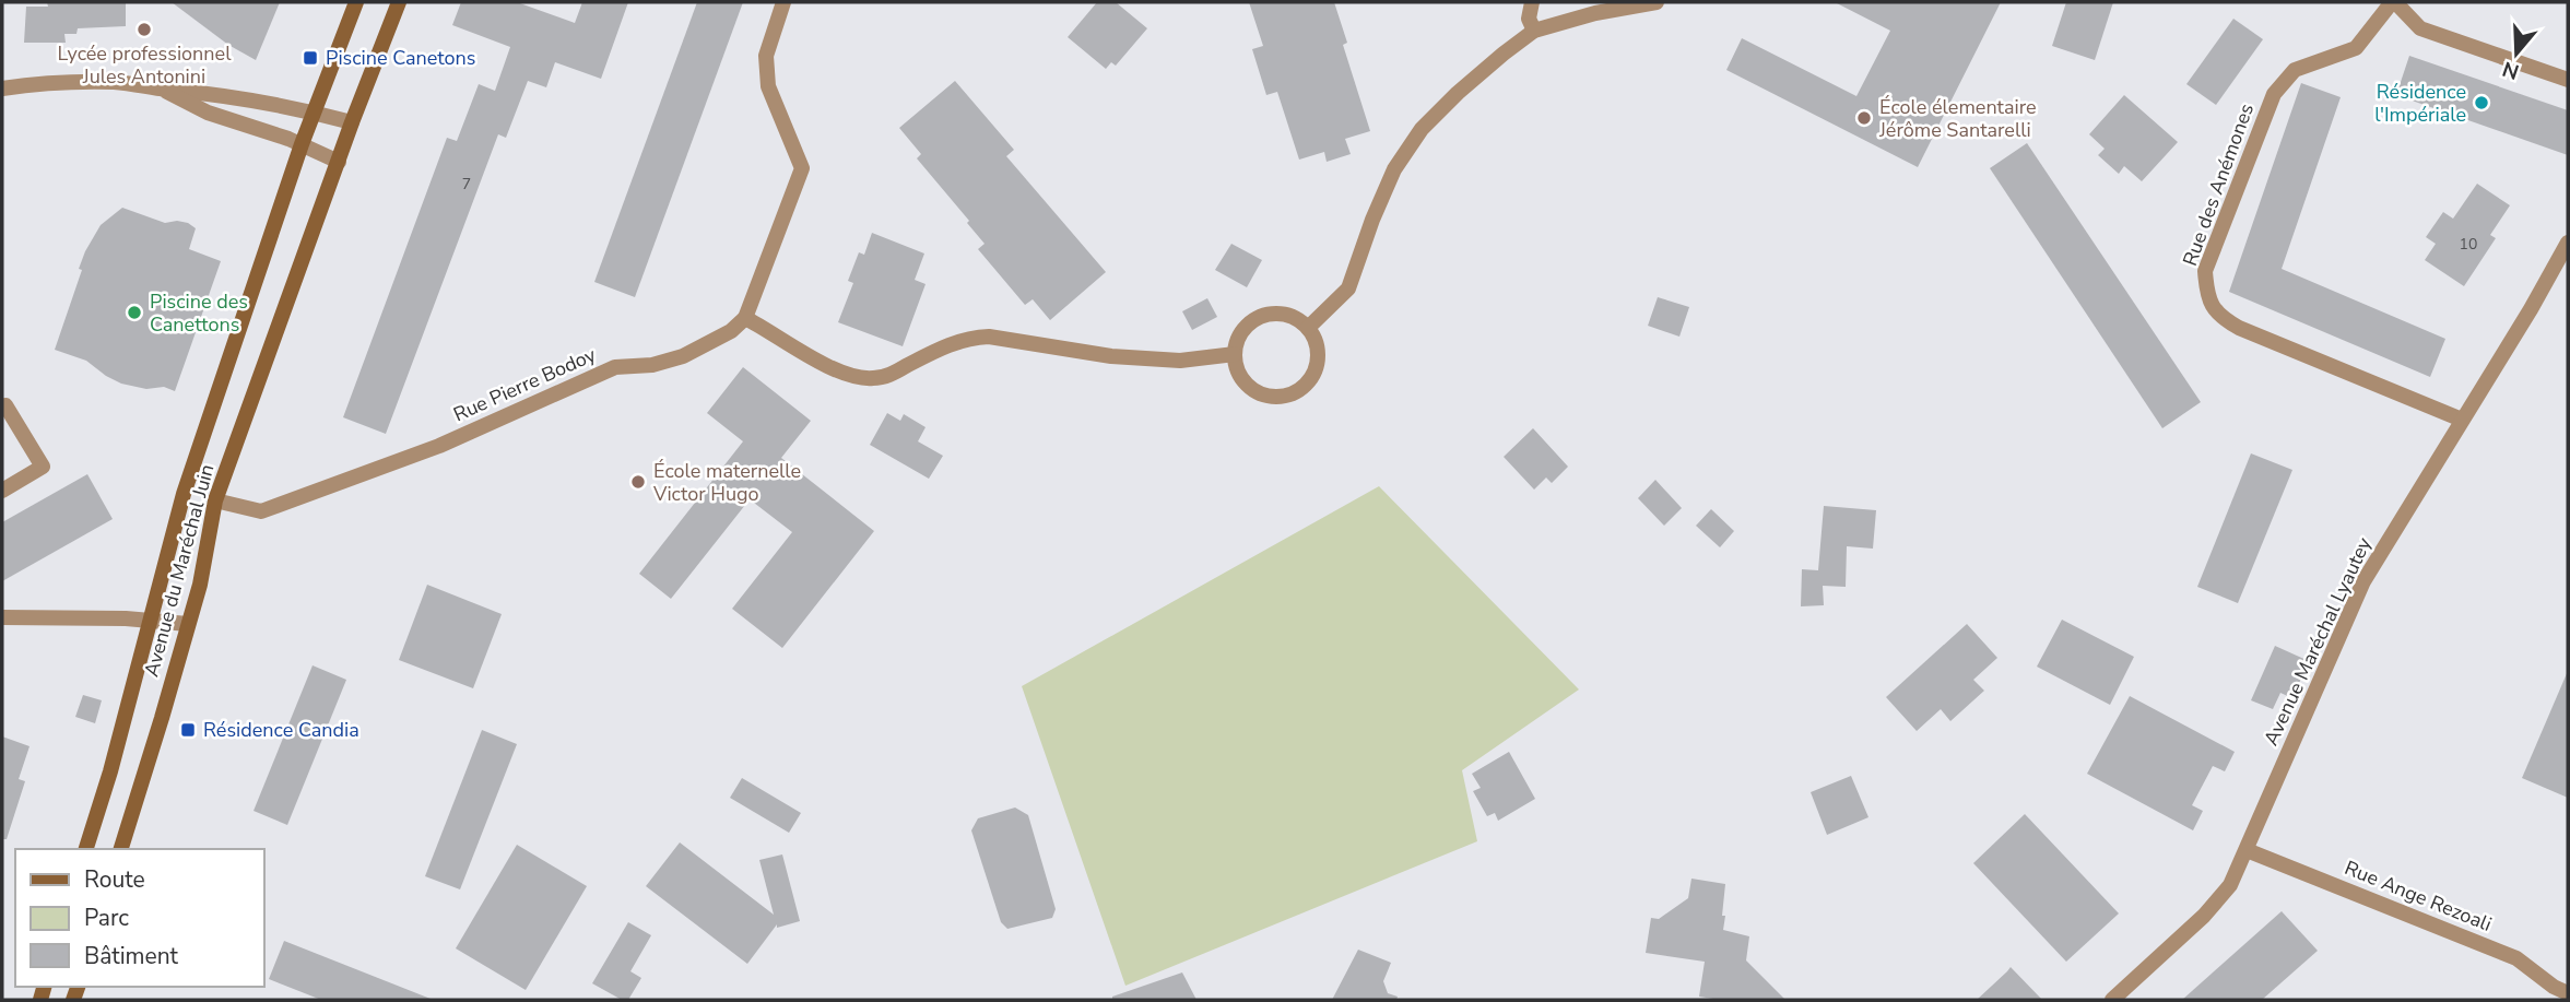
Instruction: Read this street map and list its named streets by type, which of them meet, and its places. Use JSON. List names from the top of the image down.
{
  "streets": {
    "main road": ["Avenue du Maréchal Juin"],
    "street": [
      "Rue des Anémones",
      "Rue Pierre Bodoy",
      "Avenue Maréchal Lyautey",
      "Rue Ange Rezoali"
    ]
  },
  "crossings": [
    ["Rue des Anémones", "Avenue Maréchal Lyautey"],
    ["Rue Pierre Bodoy", "Avenue du Maréchal Juin"],
    ["Avenue Maréchal Lyautey", "Rue Ange Rezoali"]
  ],
  "places": {
    "other": [
      "Lycée professionnel Jules Antonini",
      "Résidence l'Impériale",
      "École élementaire Jérôme Santarelli",
      "Piscine des Canettons",
      "École maternelle Victor Hugo"
    ],
    "transit": ["Piscine Canetons", "Résidence Candia"]
  },
  "house_numbers": ["7", "10"],
  "legend": ["Route", "Parc", "Bâtiment"],
  "north": "bottom"
}
